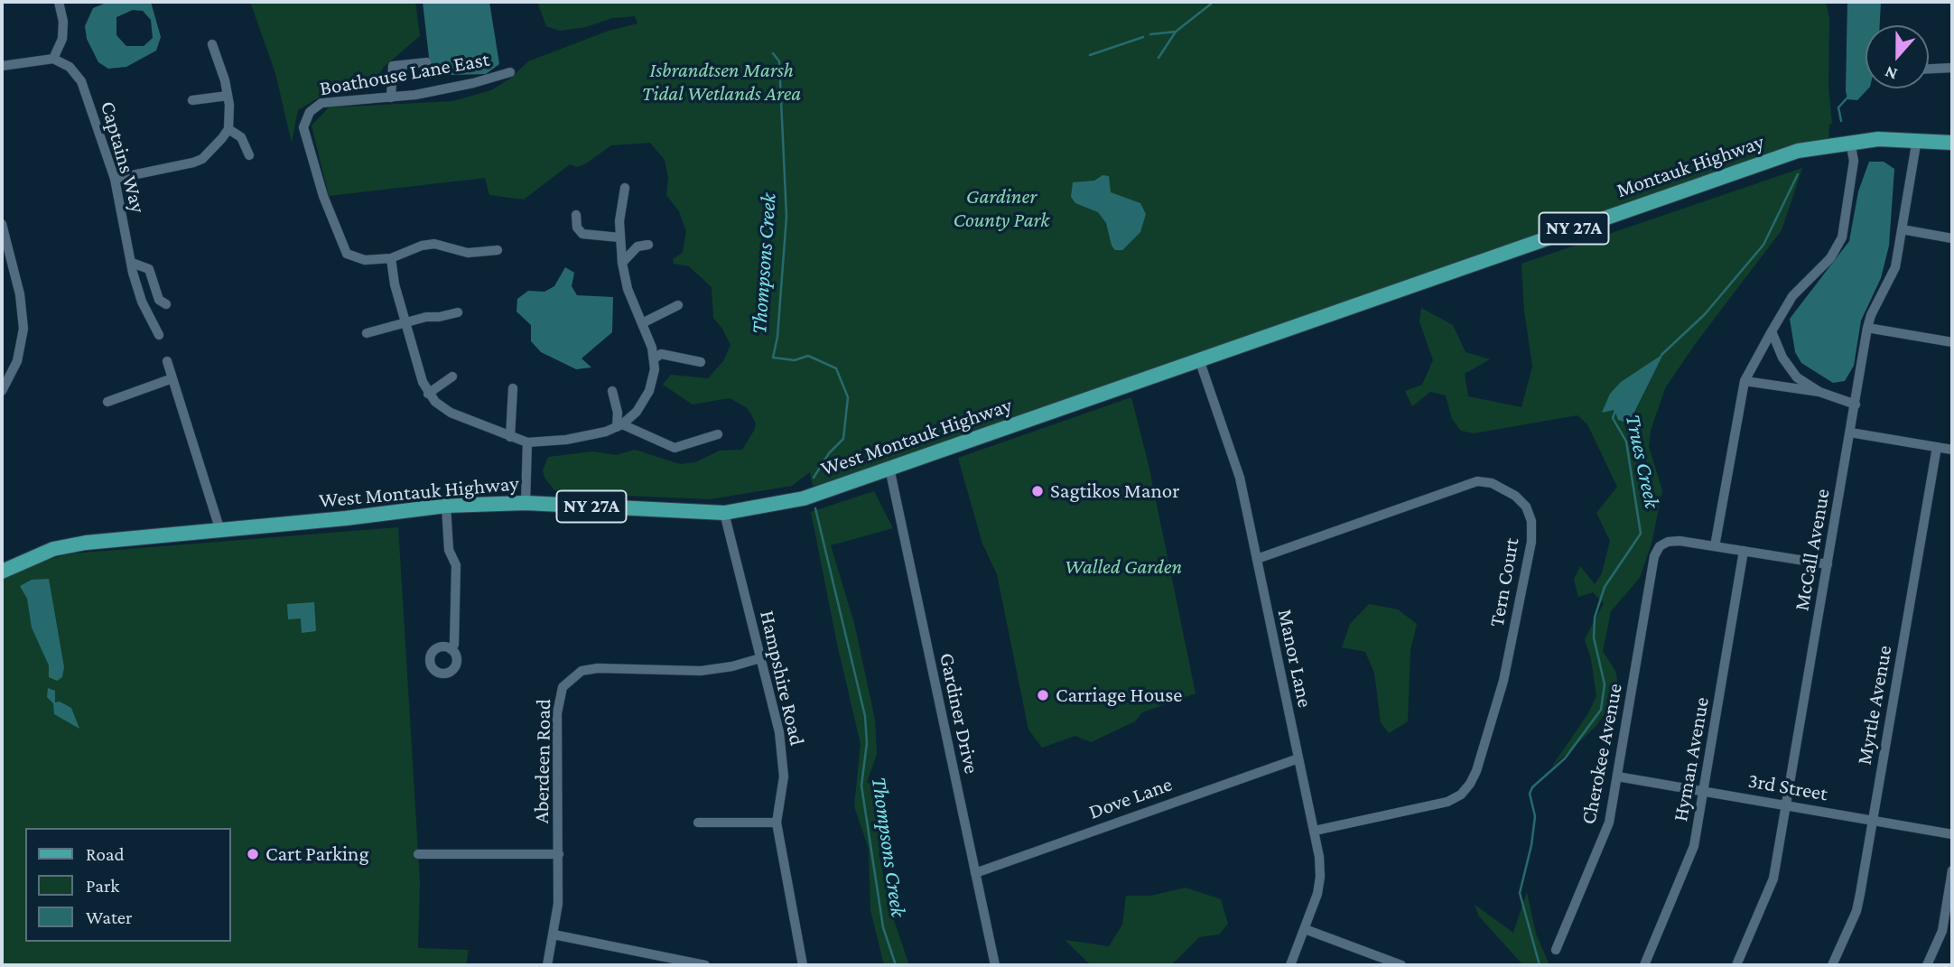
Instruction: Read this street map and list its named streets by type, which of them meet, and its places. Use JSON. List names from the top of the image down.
{
  "streets": {
    "main road": ["Montauk Highway", "NY 27A", "West Montauk Highway"],
    "street": [
      "Boathouse Lane East",
      "Captains Way",
      "McCall Avenue",
      "Tern Court",
      "Manor Lane",
      "Hampshire Road",
      "Myrtle Avenue",
      "Gardiner Drive",
      "Cherokee Avenue",
      "Hyman Avenue",
      "Aberdeen Road",
      "3rd Street",
      "Dove Lane"
    ]
  },
  "crossings": [
    ["Montauk Highway", "West Montauk Highway"],
    ["Montauk Highway", "McCall Avenue"],
    ["Montauk Highway", "Manor Lane"],
    ["West Montauk Highway", "Manor Lane"],
    ["West Montauk Highway", "Hampshire Road"],
    ["West Montauk Highway", "Gardiner Drive"],
    ["McCall Avenue", "3rd Street"],
    ["Tern Court", "Manor Lane"],
    ["Manor Lane", "Dove Lane"],
    ["Hampshire Road", "Aberdeen Road"],
    ["Myrtle Avenue", "3rd Street"],
    ["Gardiner Drive", "Dove Lane"],
    ["Cherokee Avenue", "3rd Street"],
    ["Hyman Avenue", "3rd Street"]
  ],
  "water": ["Thompsons Creek", "Trues Creek"],
  "parks": ["Isbrandtsen Marsh Tidal Wetlands Area", "Gardiner County Park", "Walled Garden"],
  "places": ["Sagtikos Manor", "Carriage House", "Cart Parking"],
  "legend": ["Road", "Park", "Water"],
  "north": "bottom"
}
